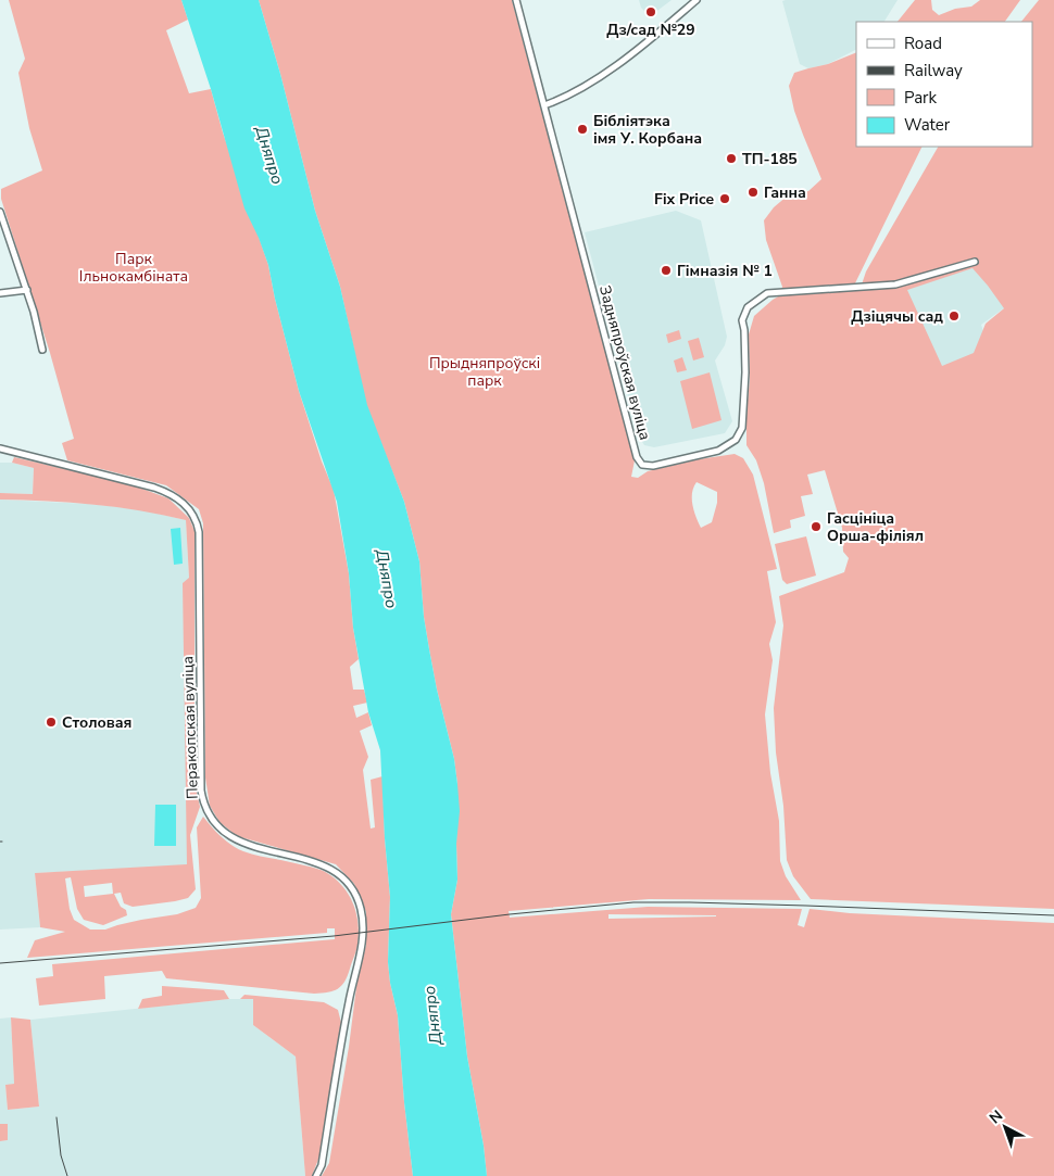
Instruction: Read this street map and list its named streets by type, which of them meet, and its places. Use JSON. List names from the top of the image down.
{
  "streets": {
    "street": ["Задняпроўская вуліца", "Перакопская вуліца"]
  },
  "water": ["Дняпро"],
  "parks": ["Парк Ільнокамбіната", "Прыдняпроўскі парк"],
  "places": [
    "Дз/сад №29",
    "Бібліятэка імя У. Корбана",
    "ТП-185",
    "Ганна",
    "Fix Price",
    "Гімназія № 1",
    "Дзіцячы сад",
    "Гасцініца Орша-філіял",
    "Столовая"
  ],
  "legend": [
    "Road",
    "Railway",
    "Park",
    "Water"
  ],
  "north": "top left"
}
